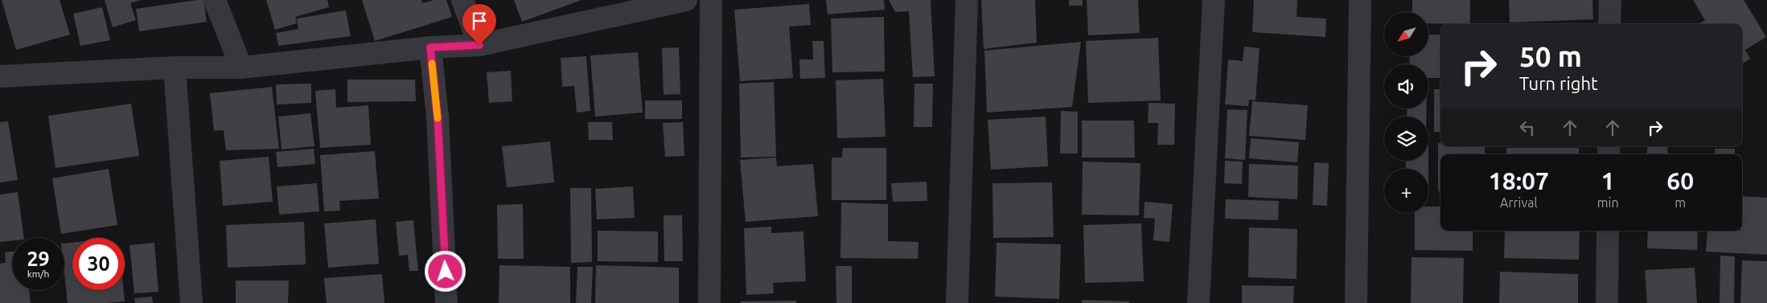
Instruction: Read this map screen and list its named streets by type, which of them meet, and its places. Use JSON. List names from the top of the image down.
{
  "north": "bottom left",
  "page": {
    "map_buttons": "+",
    "turn": ["50 m", "Turn right"],
    "eta": [
      "18:07",
      "Arrival",
      "1",
      "min",
      "60",
      "m"
    ],
    "speed": "29 km/h",
    "limit": "30"
  }
}
